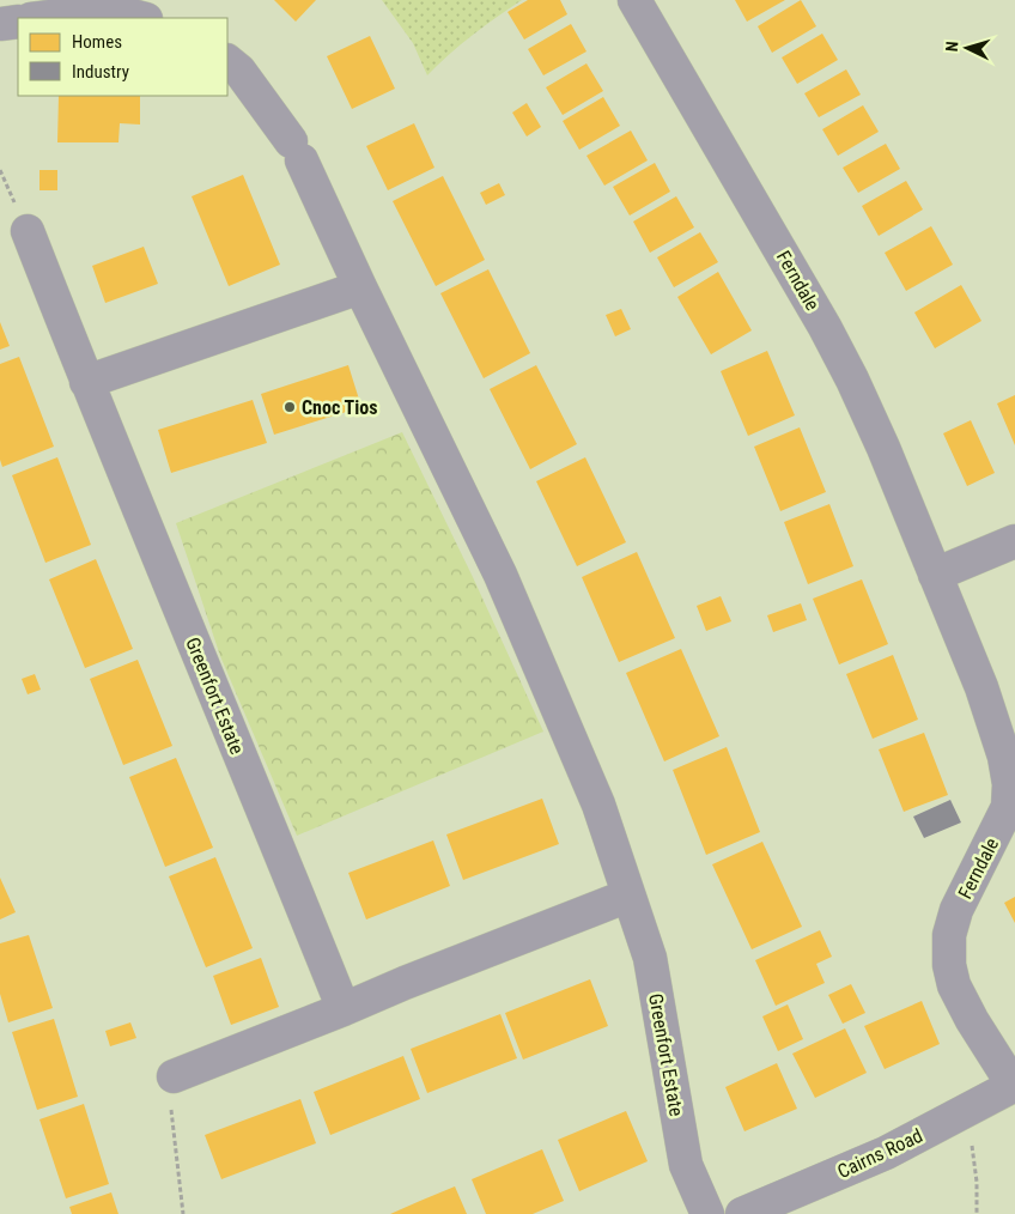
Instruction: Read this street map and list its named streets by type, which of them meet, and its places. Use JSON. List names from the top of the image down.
{
  "streets": {
    "street": ["Ferndale", "Greenfort Estate", "Cairns Road"]
  },
  "crossings": [
    ["Ferndale", "Cairns Road"]
  ],
  "places": ["Cnoc Tios"],
  "legend": ["Homes", "Industry"],
  "north": "left"
}
